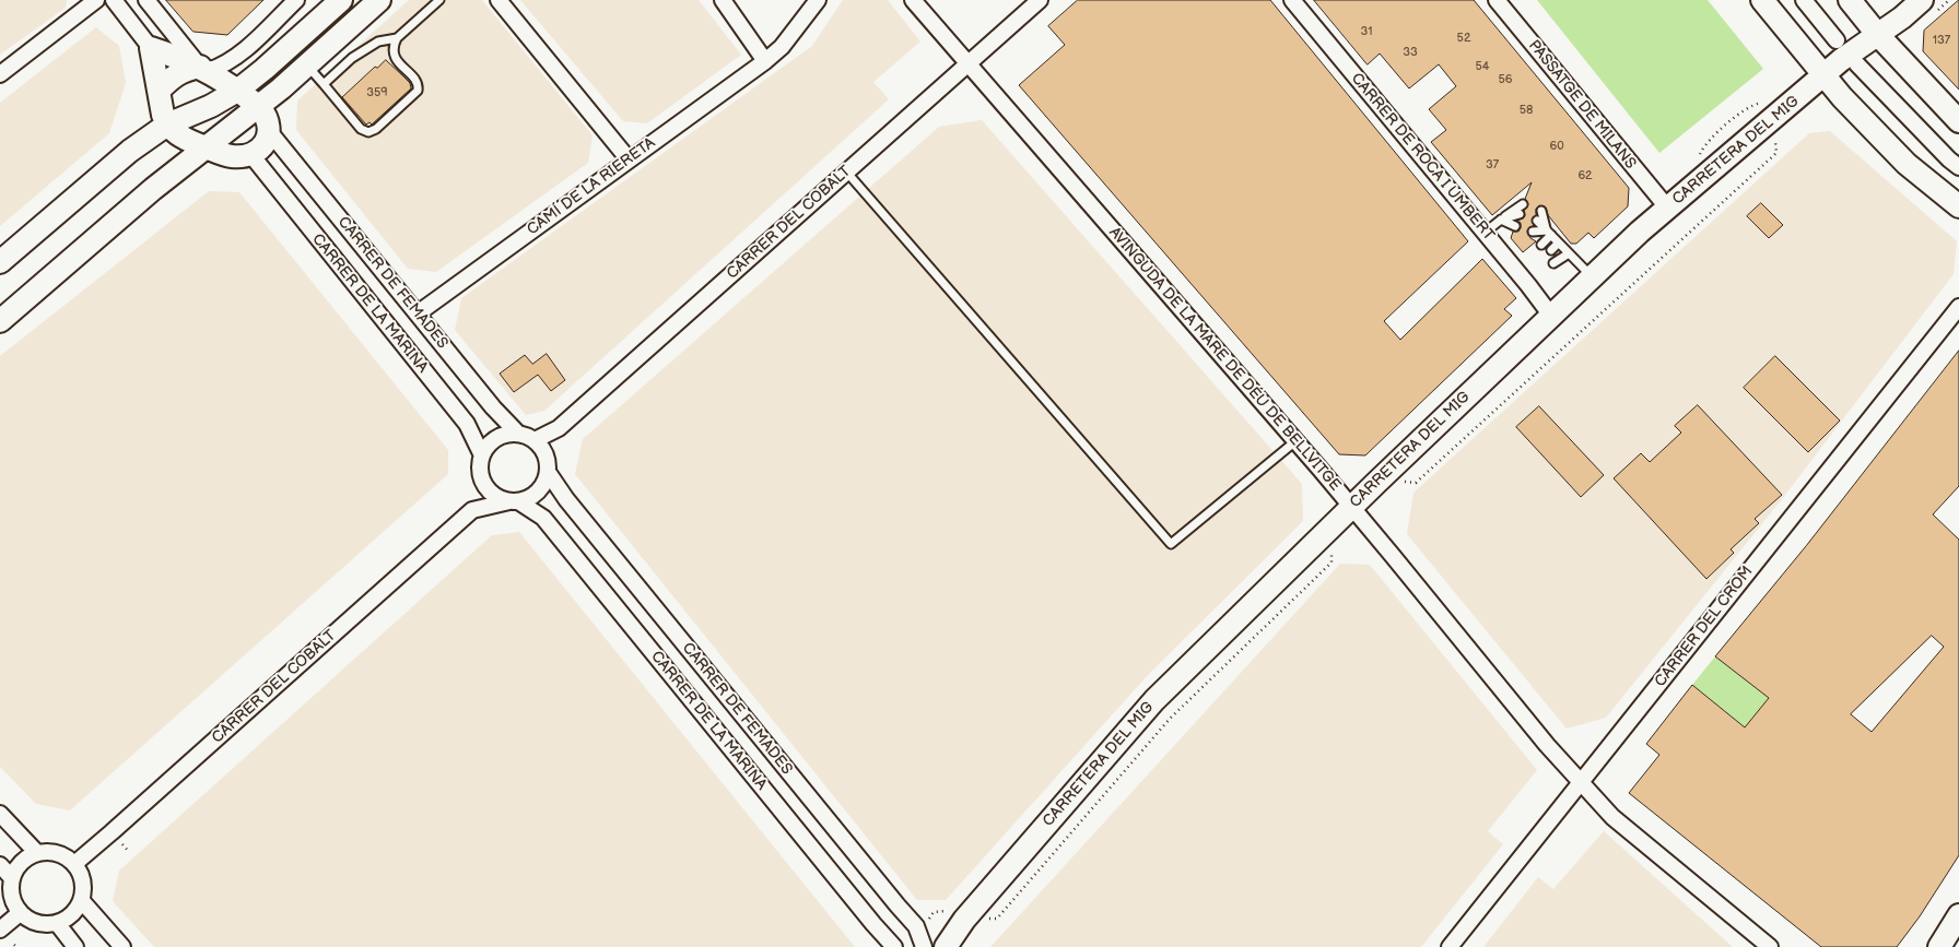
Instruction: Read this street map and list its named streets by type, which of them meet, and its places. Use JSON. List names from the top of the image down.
{
  "streets": {
    "street": [
      "PASSATGE DE MILANS",
      "CARRETERA DEL MIG",
      "CARRER DE ROCA I UMBERT",
      "CAMÍ DE LA RIERETA",
      "CARRER DEL COBALT",
      "CARRER DE FEMADES",
      "CARRER DE LA MARINA",
      "AVINGUDA DE LA MARE DE DÉU DE BELLVITGE",
      "CARRER DEL CROM"
    ]
  },
  "crossings": [
    ["PASSATGE DE MILANS", "CARRETERA DEL MIG"],
    ["CARRETERA DEL MIG", "CARRER DE ROCA I UMBERT"],
    ["CARRETERA DEL MIG", "AVINGUDA DE LA MARE DE DÉU DE BELLVITGE"],
    ["CAMÍ DE LA RIERETA", "CARRER DE FEMADES"],
    ["CARRER DEL COBALT", "CARRER DE FEMADES"],
    ["CARRER DEL COBALT", "CARRER DE LA MARINA"],
    ["CARRER DEL COBALT", "AVINGUDA DE LA MARE DE DÉU DE BELLVITGE"],
    ["CARRER DE FEMADES", "CARRER DE LA MARINA"],
    ["AVINGUDA DE LA MARE DE DÉU DE BELLVITGE", "CARRER DEL CROM"]
  ],
  "house_numbers": [
    "31",
    "52",
    "137",
    "33",
    "54",
    "56",
    "359",
    "58",
    "60",
    "37",
    "62"
  ]
}
